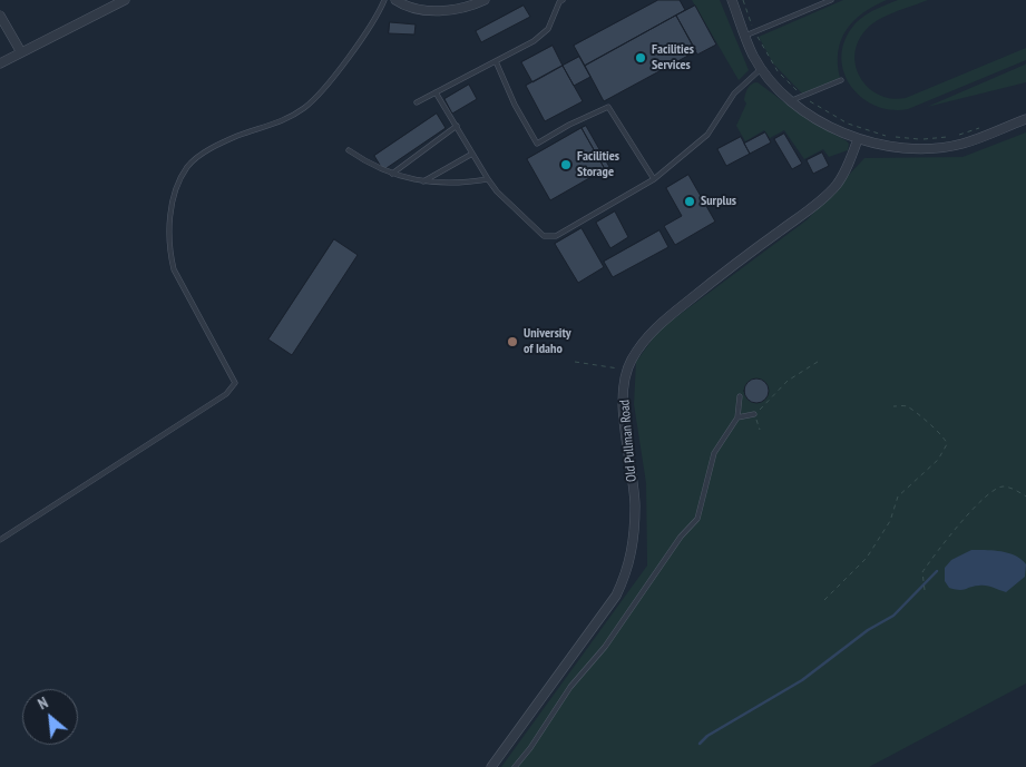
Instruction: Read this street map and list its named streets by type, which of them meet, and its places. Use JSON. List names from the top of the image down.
{
  "streets": {
    "street": ["Old Pullman Road"]
  },
  "places": [
    "Facilities Services",
    "Facilities Storage",
    "Surplus",
    "University of Idaho"
  ],
  "north": "top left"
}
